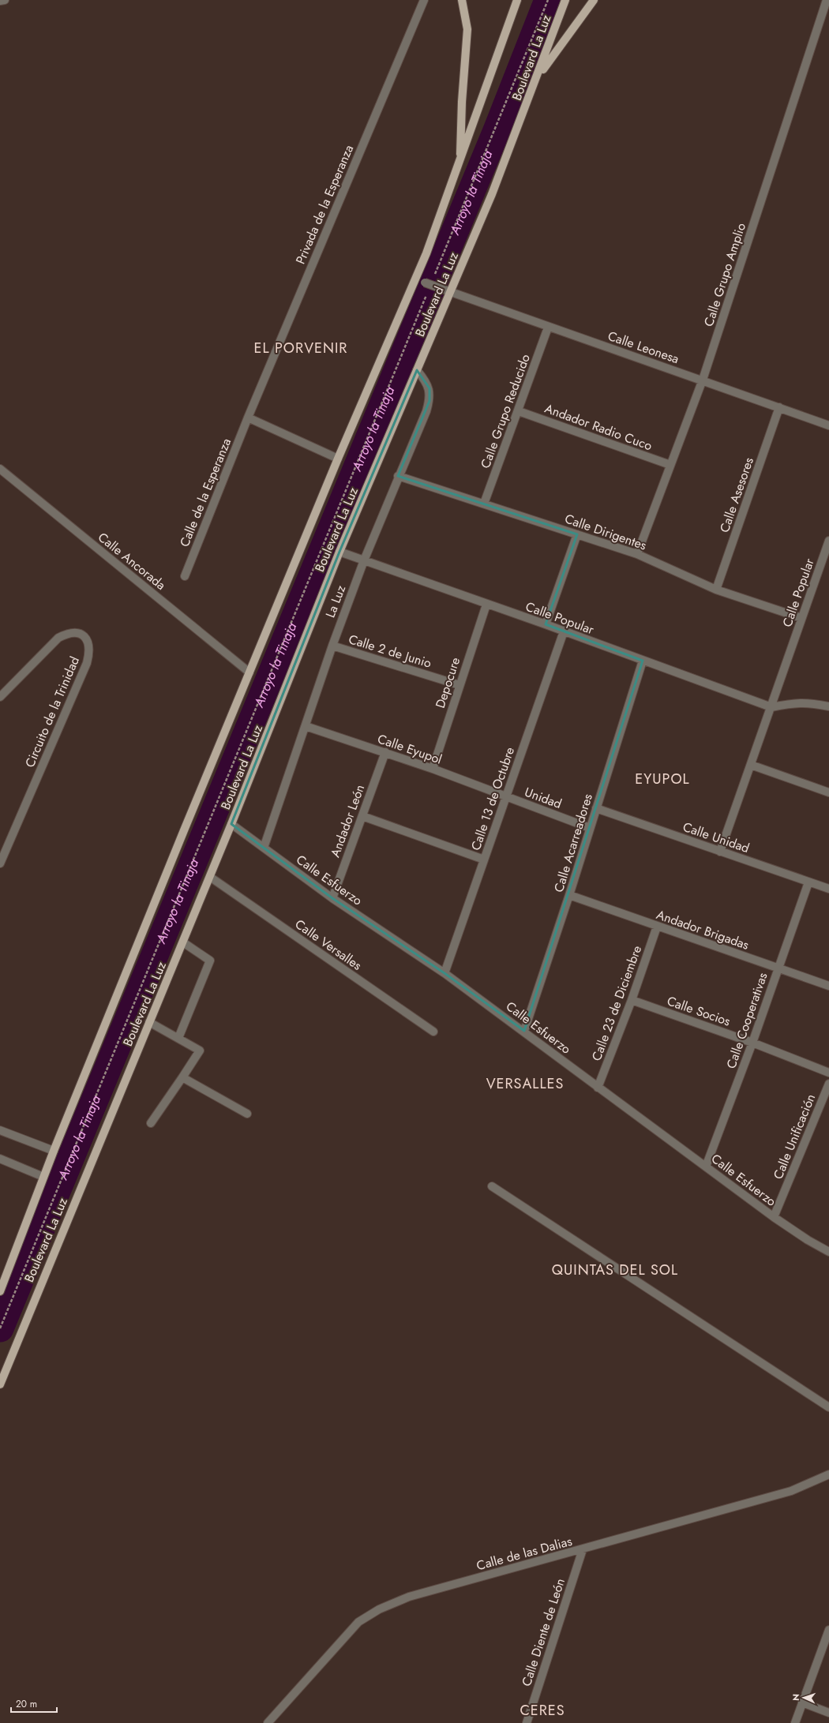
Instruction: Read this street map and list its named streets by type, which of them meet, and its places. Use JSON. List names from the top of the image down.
{
  "streets": {
    "main road": ["Boulevard La Luz"],
    "street": [
      "Privada de la Esperanza",
      "Calle Grupo Amplio",
      "Calle Leonesa",
      "Calle Grupo Reducido",
      "Andador Radio Cuco",
      "Calle de la Esperanza",
      "Calle Asesores",
      "Calle Dirigentes",
      "Calle Ancorada",
      "Calle Popular",
      "La Luz",
      "Calle 2 de Junio",
      "Depocure",
      "Circuito de la Trinidad",
      "Calle Eyupol",
      "Unidad",
      "Calle 13 de Octubre",
      "Andador León",
      "Calle Unidad",
      "Calle Acarreadores",
      "Calle Esfuerzo",
      "Andador Brigadas",
      "Calle Versalles",
      "Calle 23 de Diciembre",
      "Calle Socios",
      "Calle Cooperativas",
      "Calle Unificación",
      "Calle de las Dalias",
      "Calle Diente de León"
    ]
  },
  "crossings": [
    ["Boulevard La Luz", "Calle Leonesa"],
    ["Boulevard La Luz", "Calle Ancorada"],
    ["Boulevard La Luz", "Calle Popular"],
    ["Boulevard La Luz", "La Luz"],
    ["Boulevard La Luz", "Calle Esfuerzo"],
    ["Boulevard La Luz", "Calle Versalles"],
    ["Privada de la Esperanza", "Calle de la Esperanza"],
    ["Calle Grupo Amplio", "Calle Leonesa"],
    ["Calle Grupo Amplio", "Andador Radio Cuco"],
    ["Calle Grupo Amplio", "Calle Dirigentes"],
    ["Calle Leonesa", "Calle Grupo Reducido"],
    ["Calle Leonesa", "Calle Asesores"],
    ["Calle Grupo Reducido", "Andador Radio Cuco"],
    ["Calle Grupo Reducido", "Calle Dirigentes"],
    ["Calle Asesores", "Calle Dirigentes"],
    ["Calle Dirigentes", "Calle Popular"],
    ["Calle Dirigentes", "La Luz"],
    ["Calle Popular", "La Luz"],
    ["Calle Popular", "Depocure"],
    ["Calle Popular", "Calle 13 de Octubre"],
    ["Calle Popular", "Calle Unidad"],
    ["Calle Popular", "Calle Acarreadores"],
    ["La Luz", "Calle 2 de Junio"],
    ["La Luz", "Calle Eyupol"],
    ["La Luz", "Calle Esfuerzo"],
    ["Calle 2 de Junio", "Depocure"],
    ["Depocure", "Calle Eyupol"],
    ["Calle Eyupol", "Unidad"],
    ["Calle Eyupol", "Calle 13 de Octubre"],
    ["Calle Eyupol", "Andador León"],
    ["Unidad", "Calle 13 de Octubre"],
    ["Unidad", "Calle Acarreadores"],
    ["Calle 13 de Octubre", "Calle Esfuerzo"],
    ["Andador León", "Calle Esfuerzo"],
    ["Calle Unidad", "Calle Acarreadores"],
    ["Calle Unidad", "Calle Cooperativas"],
    ["Calle Acarreadores", "Calle Esfuerzo"],
    ["Calle Acarreadores", "Andador Brigadas"],
    ["Calle Esfuerzo", "Calle 23 de Diciembre"],
    ["Calle Esfuerzo", "Calle Cooperativas"],
    ["Calle Esfuerzo", "Calle Unificación"],
    ["Andador Brigadas", "Calle 23 de Diciembre"],
    ["Andador Brigadas", "Calle Cooperativas"],
    ["Calle 23 de Diciembre", "Calle Socios"],
    ["Calle Socios", "Calle Cooperativas"],
    ["Calle de las Dalias", "Calle Diente de León"]
  ],
  "districts": [
    "EL PORVENIR",
    "EYUPOL",
    "VERSALLES",
    "QUINTAS DEL SOL",
    "CERES"
  ],
  "water": ["Arroyo la Tinaja"],
  "scale_bar": "20 m",
  "north": "left"
}
